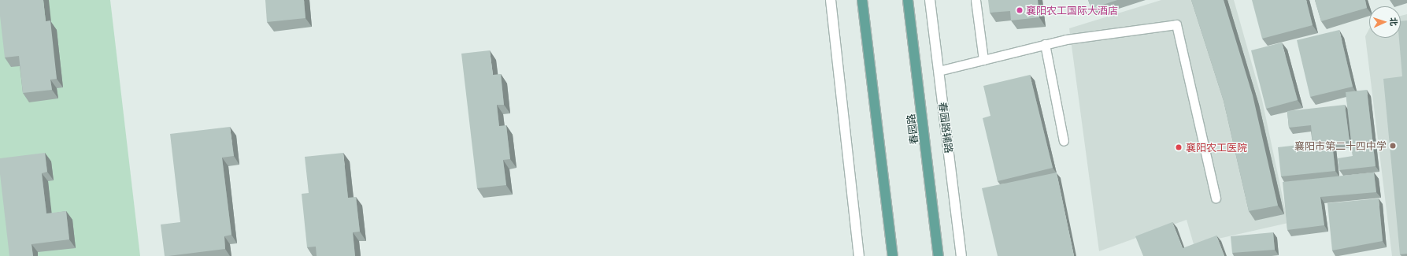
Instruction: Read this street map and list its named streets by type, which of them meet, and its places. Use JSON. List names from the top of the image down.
{
  "streets": {
    "main road": ["春园路"],
    "street": ["春园路辅路"]
  },
  "places": ["襄阳农工国际大酒店", "襄阳市第二十四中学", "襄阳农工医院"],
  "north": "right"
}
